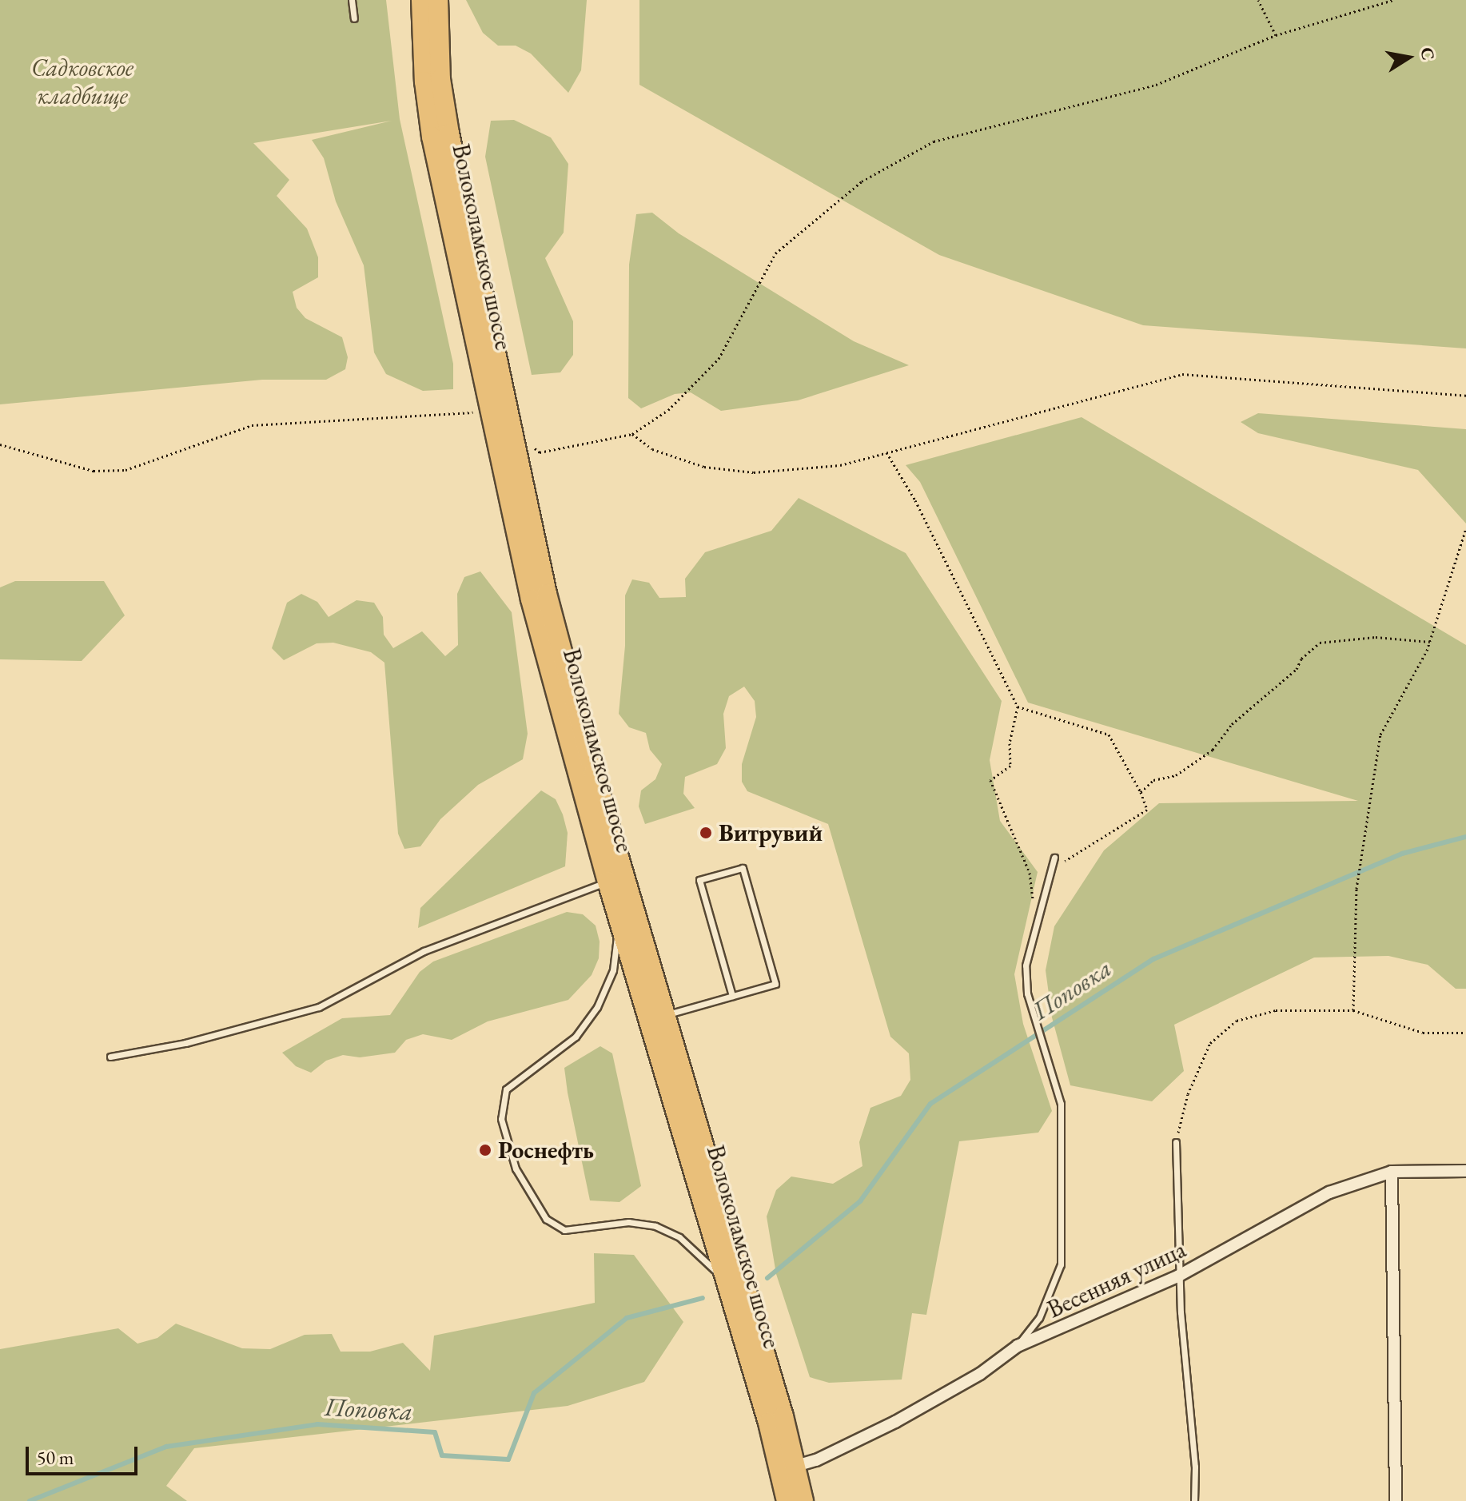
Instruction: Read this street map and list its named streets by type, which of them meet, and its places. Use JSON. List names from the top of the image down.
{
  "streets": {
    "main road": ["Волоколамское шоссе"],
    "street": ["Весенняя улица"]
  },
  "crossings": [
    ["Волоколамское шоссе", "Весенняя улица"]
  ],
  "water": ["Поповка"],
  "parks": ["Садковское кладбище"],
  "places": ["Витрувий", "Роснефть"],
  "scale_bar": "50 m",
  "north": "right"
}
